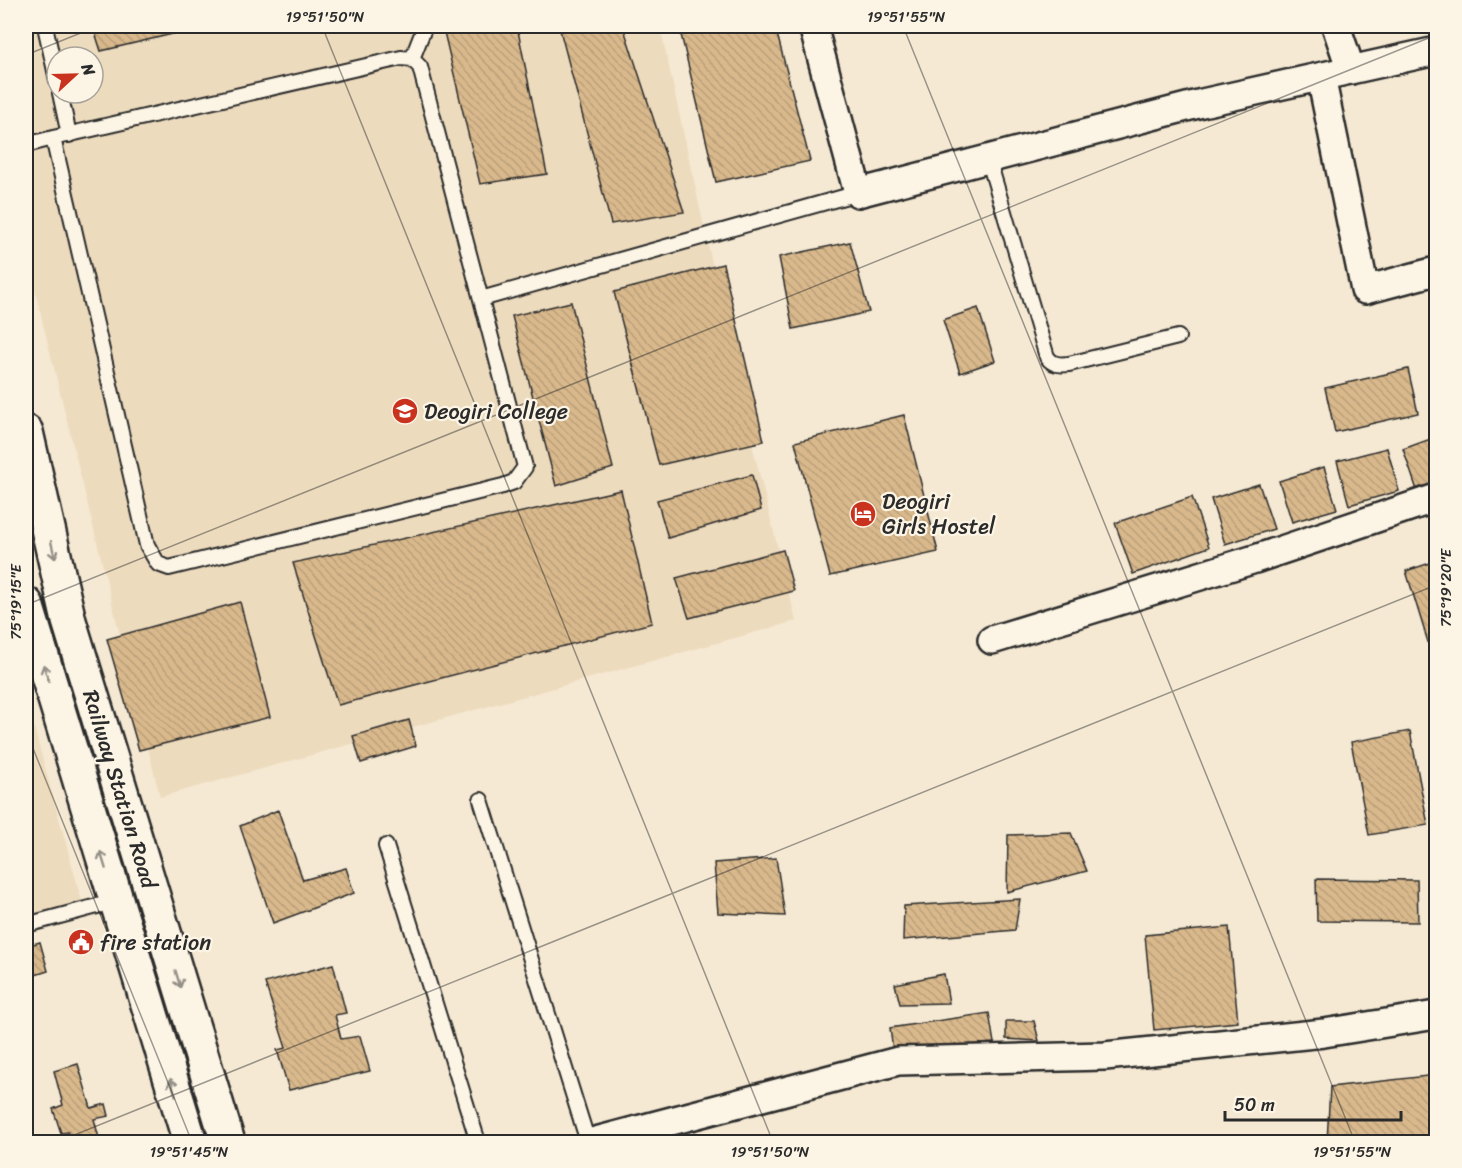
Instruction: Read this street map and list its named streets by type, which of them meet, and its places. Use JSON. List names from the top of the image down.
{
  "streets": {
    "street": ["Railway Station Road"]
  },
  "places": {
    "school or university": ["Deogiri College"],
    "hotel": ["Deogiri Girls Hostel"],
    "public building": ["fire station"]
  },
  "scale_bar": "50 m",
  "north": "right",
  "coordinates": [
    "19°51'50\"N",
    "19°51'55\"N",
    "75°19'20\"E",
    "75°19'15\"E",
    "19°51'45\"N"
  ]
}
